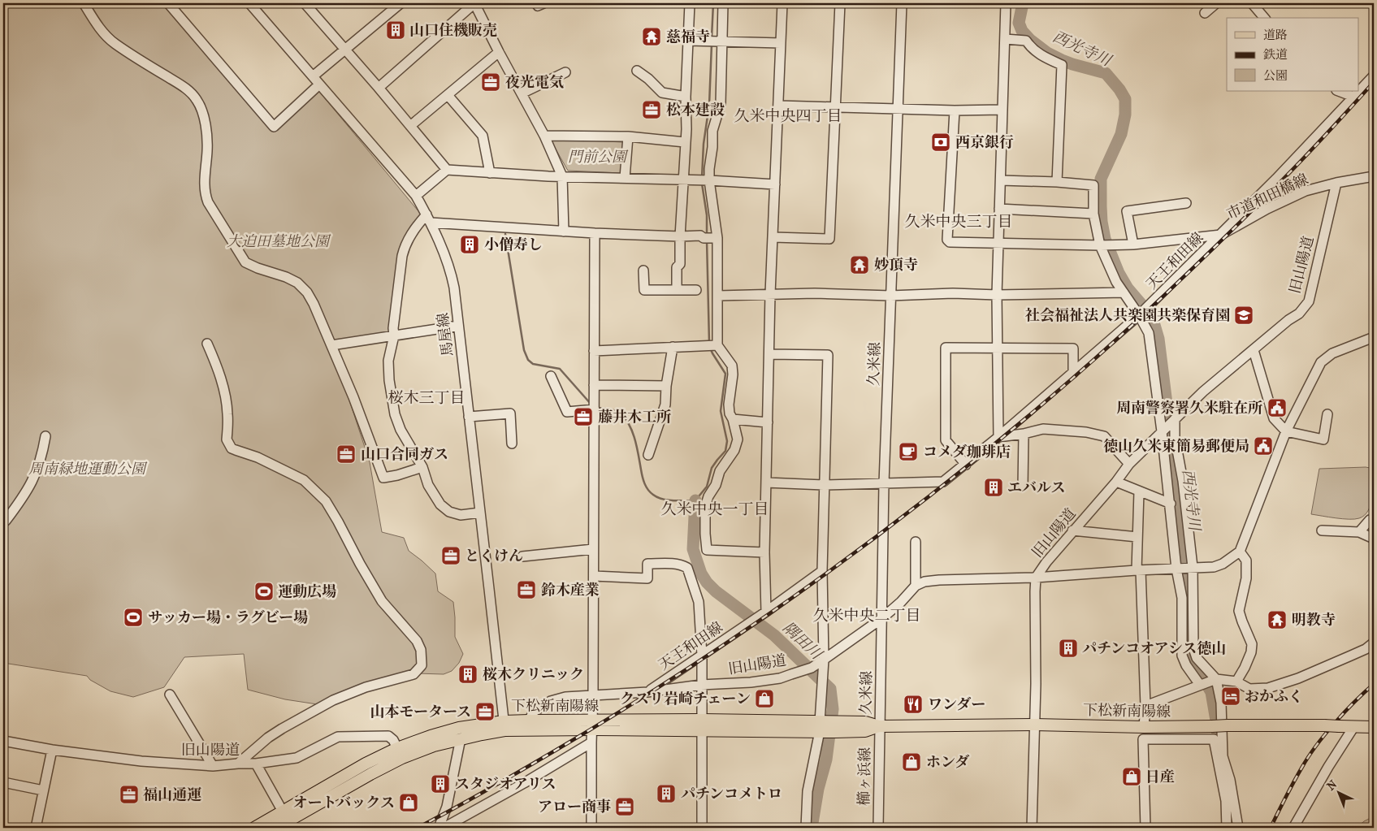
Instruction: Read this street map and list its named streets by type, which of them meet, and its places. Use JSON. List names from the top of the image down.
{
  "streets": {
    "main road": ["下松新南陽線"],
    "street": [
      "市道和田橋線",
      "天王和田線",
      "旧山陽道",
      "馬屋線",
      "久米線",
      "櫛ヶ浜線"
    ]
  },
  "crossings": [
    ["市道和田橋線", "天王和田線"],
    ["市道和田橋線", "旧山陽道"],
    ["天王和田線", "旧山陽道"],
    ["天王和田線", "久米線"],
    ["旧山陽道", "久米線"],
    ["旧山陽道", "下松新南陽線"],
    ["馬屋線", "下松新南陽線"],
    ["久米線", "下松新南陽線"],
    ["久米線", "櫛ヶ浜線"],
    ["下松新南陽線", "櫛ヶ浜線"]
  ],
  "districts": [
    "久米中央四丁目",
    "久米中央三丁目",
    "桜木三丁目",
    "久米中央一丁目",
    "久米中央二丁目"
  ],
  "water": ["西光寺川", "隅田川"],
  "parks": ["門前公園", "大迫田墓地公園", "周南緑地運動公園"],
  "places": {
    "building": [
      "山口住機販売",
      "小僧寿し",
      "エバルス",
      "パチンコオアシス徳山",
      "桜木クリニック",
      "スタジオアリス",
      "パチンコメトロ"
    ],
    "temple": ["慈福寺", "妙頂寺", "明教寺"],
    "office": [
      "夜光電気",
      "松本建設",
      "藤井木工所",
      "山口合同ガス",
      "とくけん",
      "鈴木産業",
      "山本モータース",
      "福山通運",
      "アロー商事"
    ],
    "bank": ["西京銀行"],
    "school or university": ["社会福祉法人共楽園共楽保育園"],
    "public building": ["周南警察署久米駐在所", "徳山久米東簡易郵便局"],
    "cafe": ["コメダ珈琲店"],
    "sports": ["運動広場", "サッカー場・ラグビー場"],
    "hotel": ["おかふく"],
    "shop": [
      "クスリ岩崎チェーン",
      "ホンダ",
      "日産",
      "オートバックス"
    ],
    "restaurant": ["ワンダー"]
  },
  "legend": ["道路", "鉄道", "公園"],
  "north": "top left"
}
